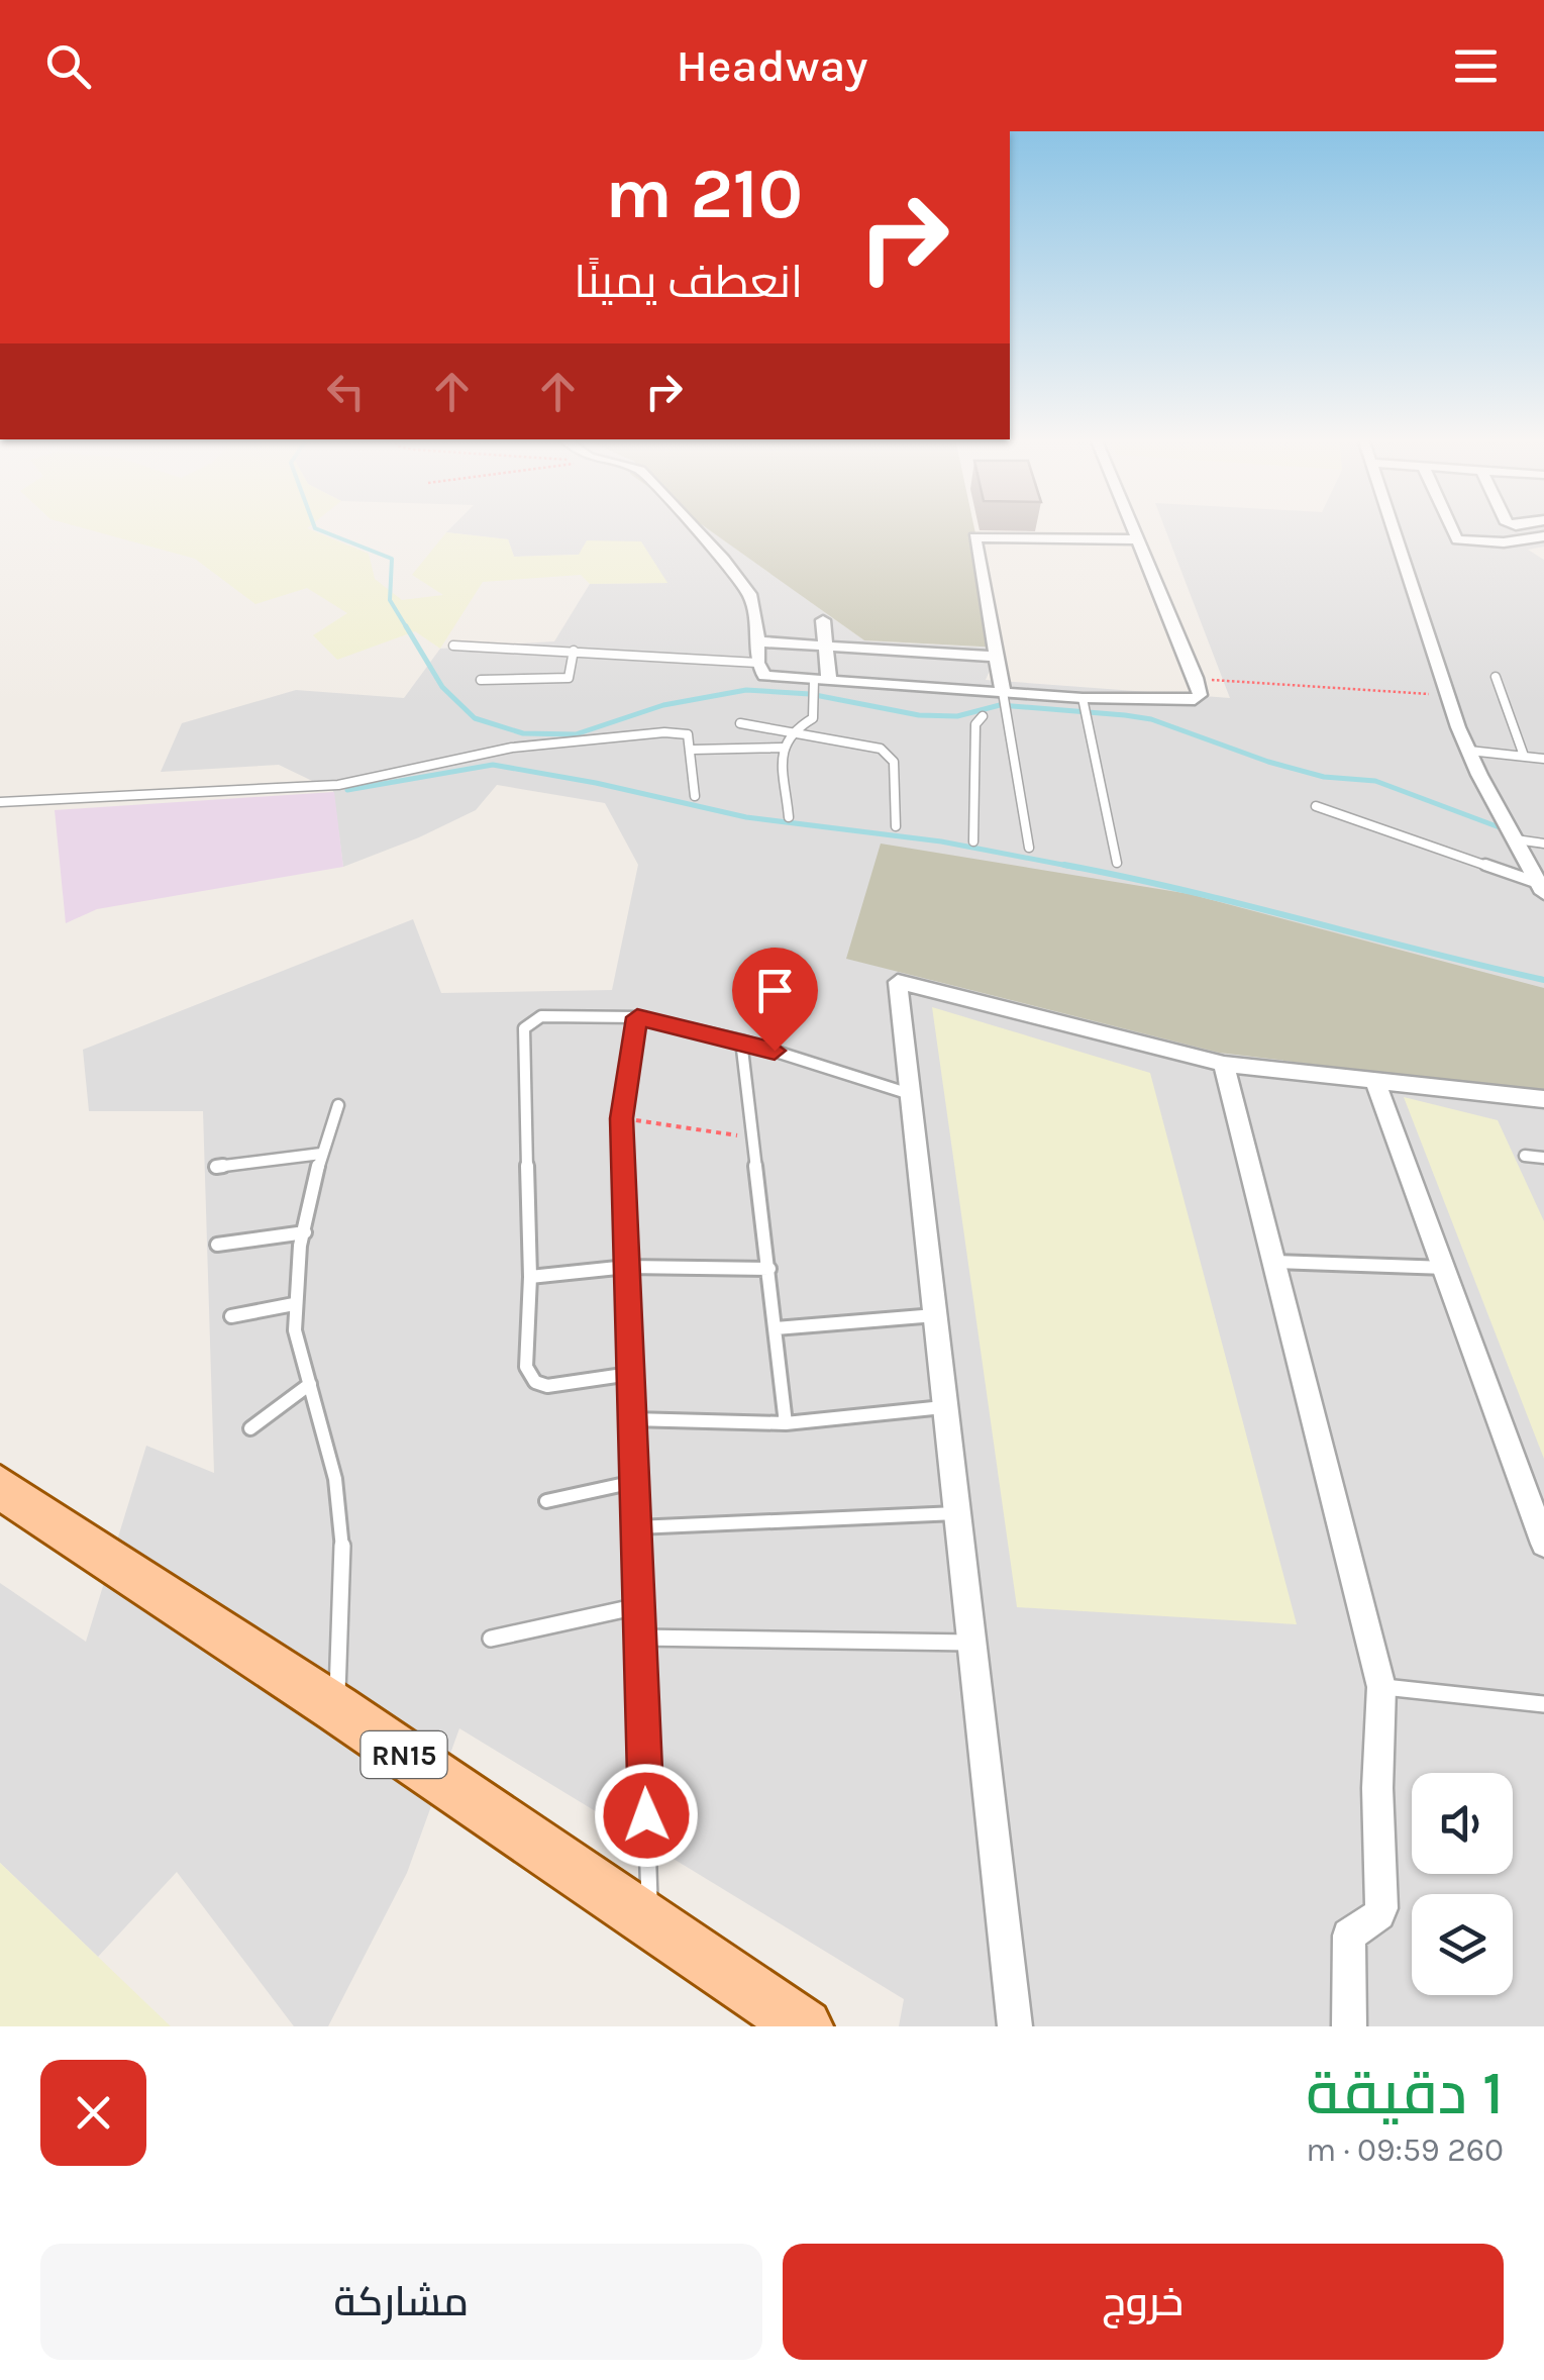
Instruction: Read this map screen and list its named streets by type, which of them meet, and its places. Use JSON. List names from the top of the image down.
{
  "streets": {
    "main road": ["RN15"]
  },
  "page": {
    "header": "Headway",
    "turn": ["210 m", "انعطف يمينًا"],
    "heading": ["1 دقيقة", "260 m · 09:59"],
    "buttons": ["خروج", "مشاركة"]
  }
}
